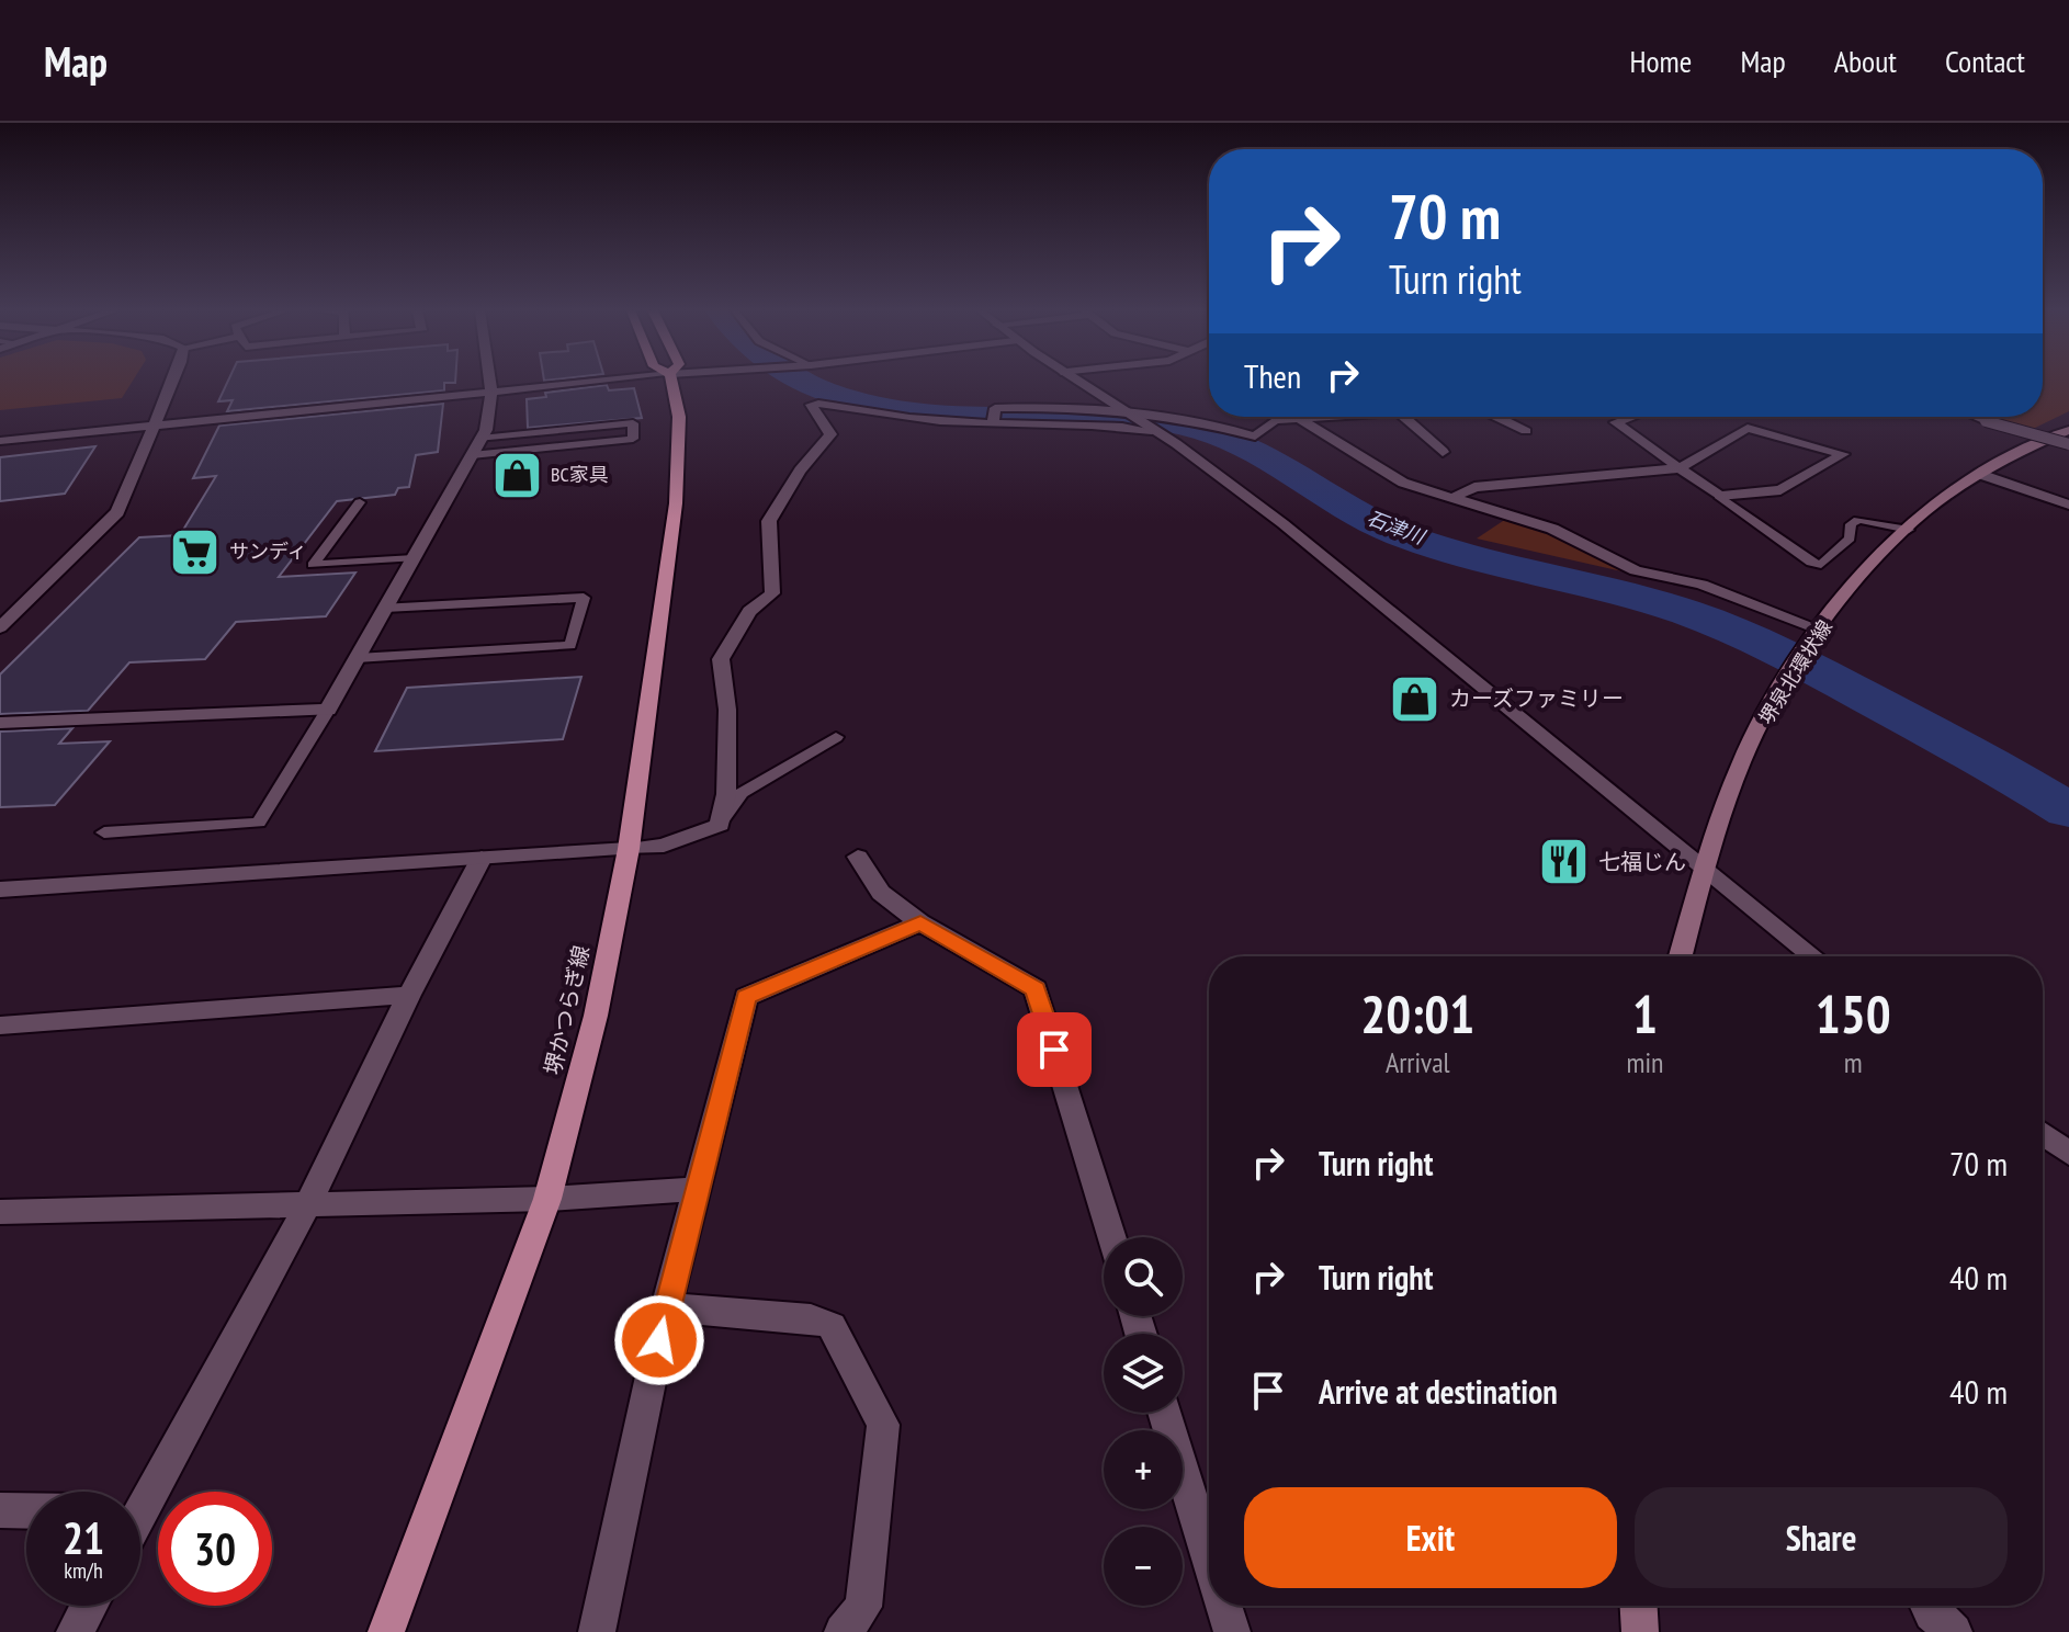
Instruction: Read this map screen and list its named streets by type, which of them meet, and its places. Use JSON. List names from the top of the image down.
{
  "streets": {
    "main road": ["堺泉北環状線", "堺かつらぎ線"]
  },
  "water": ["石津川"],
  "places": {
    "shop": ["BC家具", "カーズファミリー"],
    "supermarket": ["サンディ"],
    "restaurant": ["七福じん"]
  },
  "page": {
    "header": "Map",
    "nav": [
      "Home",
      "Map",
      "About",
      "Contact"
    ],
    "turn": ["70 m", "Turn right"],
    "then": "Then",
    "eta": [
      "20:01",
      "Arrival",
      "1",
      "min",
      "150",
      "m"
    ],
    "list": [
      {
        "name": "Turn right",
        "value": "70 m"
      },
      {
        "name": "Turn right",
        "value": "40 m"
      },
      {
        "name": "Arrive at destination",
        "value": "40 m"
      }
    ],
    "map_buttons": ["+", "−"],
    "buttons": ["Exit", "Share"],
    "speed": "21 km/h",
    "limit": "30"
  }
}
